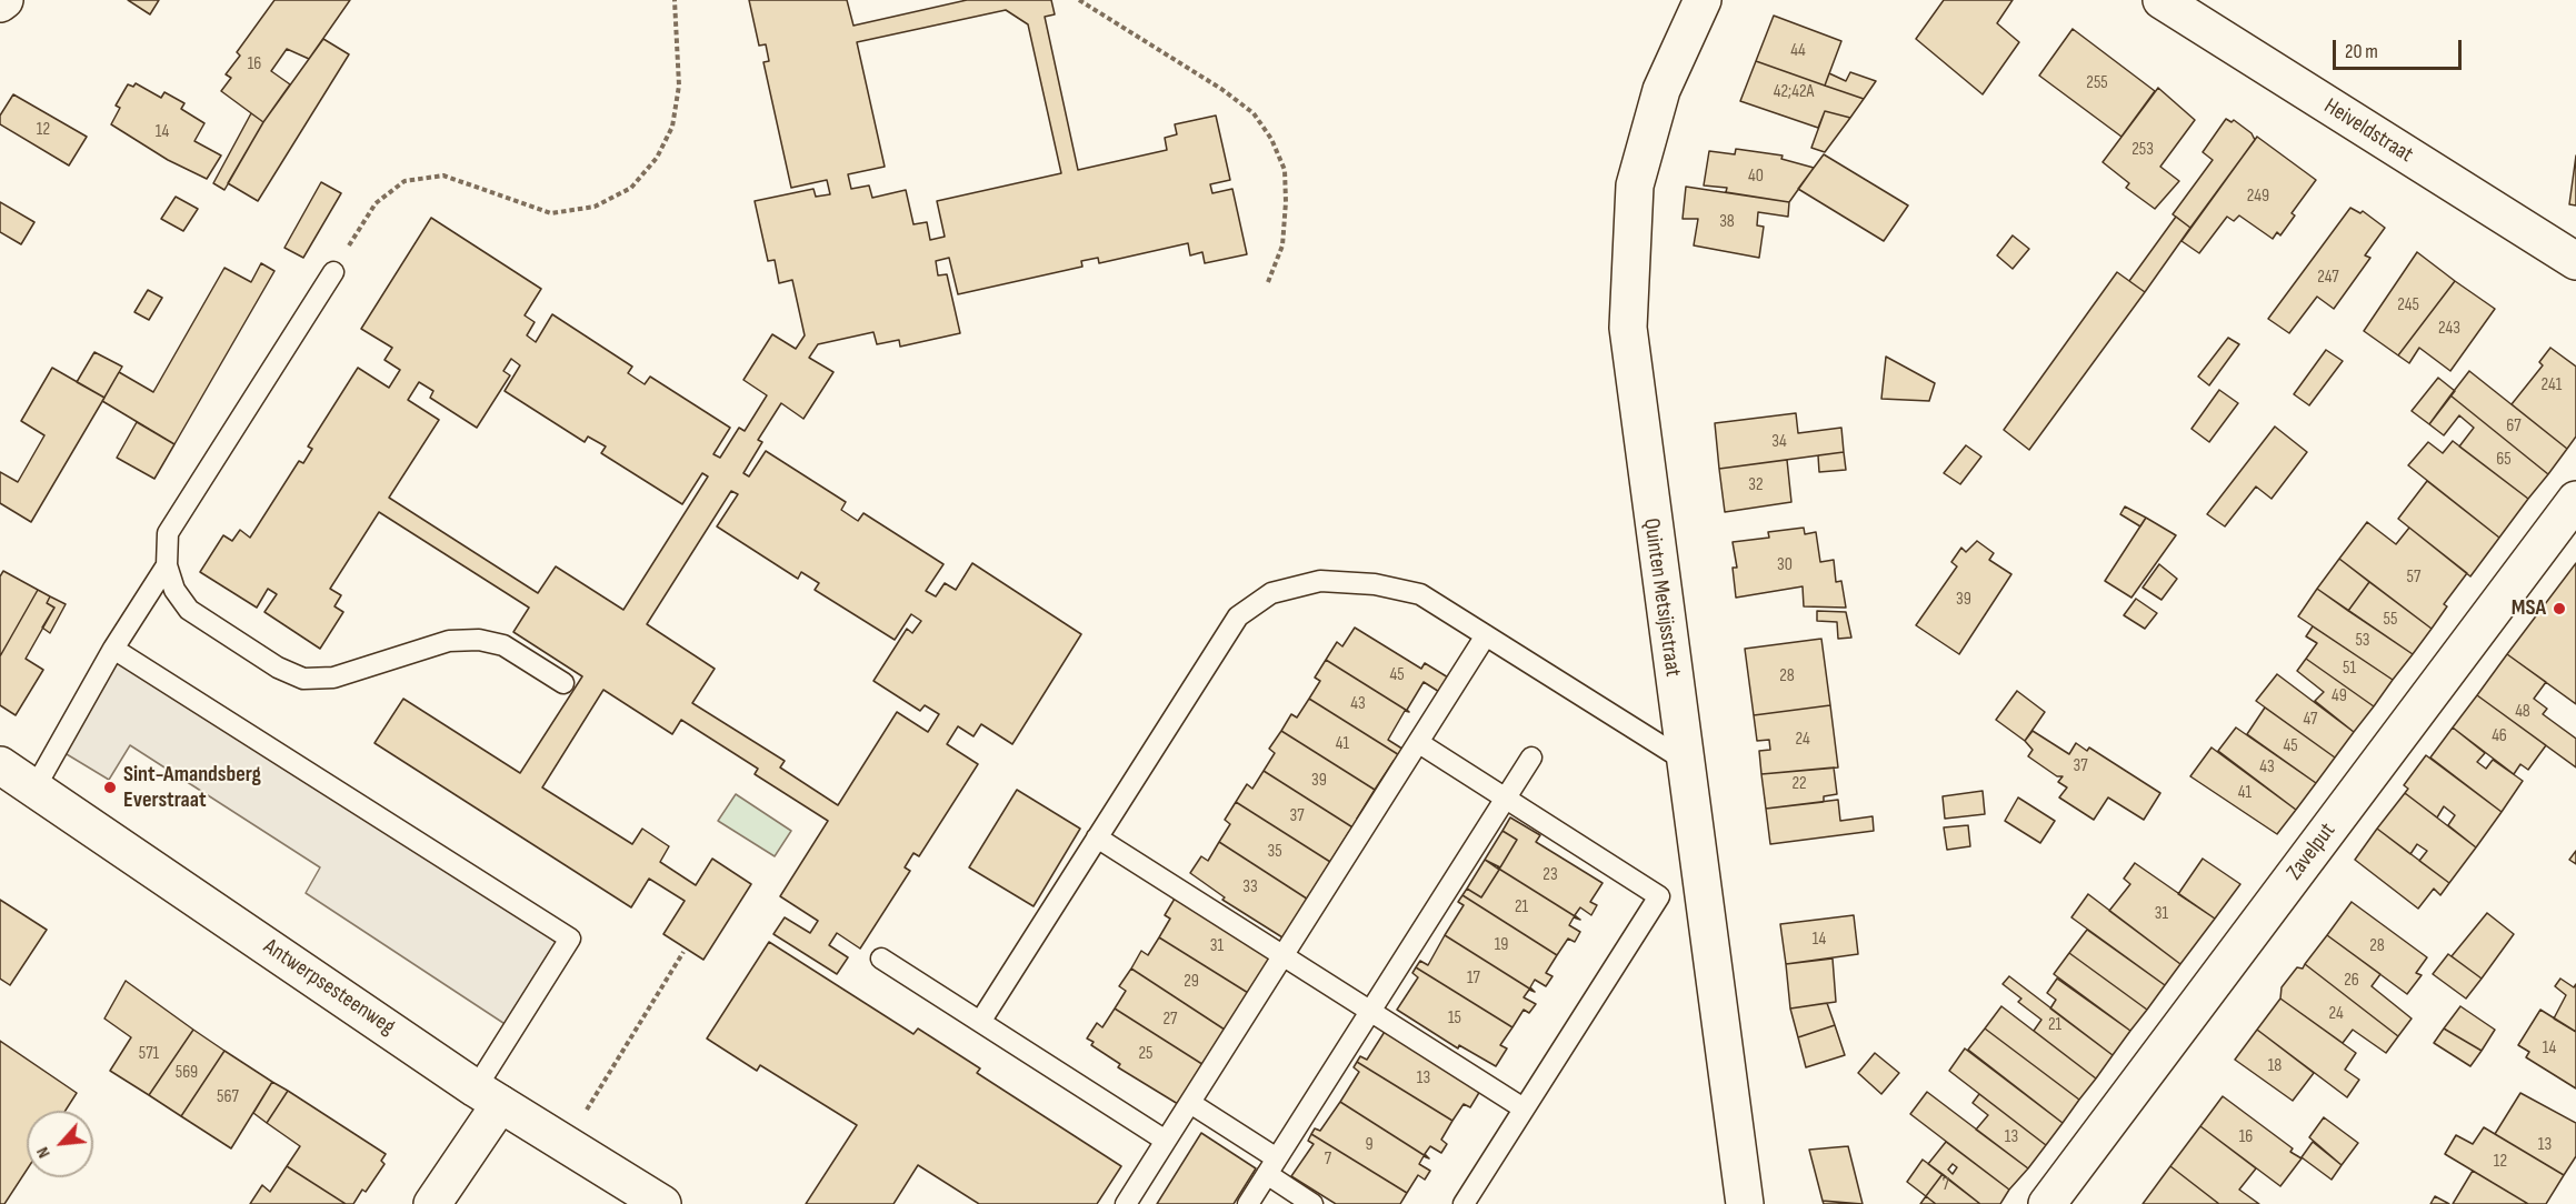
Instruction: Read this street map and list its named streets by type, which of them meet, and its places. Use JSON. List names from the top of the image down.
{
  "streets": {
    "street": [
      "Heiveldstraat",
      "Quinten Metsijsstraat",
      "Zavelput",
      "Antwerpsesteenweg"
    ]
  },
  "places": ["MSA", "Sint-Amandsberg Everstraat"],
  "house_numbers": [
    "44",
    "16",
    "255",
    "42;42A",
    "12",
    "14",
    "253",
    "40",
    "249",
    "38",
    "247",
    "245",
    "243",
    "241",
    "67",
    "34",
    "65",
    "32",
    "30",
    "57",
    "39",
    "55",
    "53",
    "51",
    "45",
    "28",
    "49",
    "43",
    "48",
    "47",
    "46",
    "24",
    "41",
    "45",
    "37",
    "43",
    "39",
    "22",
    "41",
    "37",
    "35",
    "23",
    "33",
    "21",
    "31",
    "14",
    "19",
    "31",
    "28",
    "17",
    "26",
    "29",
    "24",
    "15",
    "27",
    "21",
    "14",
    "571",
    "25",
    "18",
    "569",
    "13",
    "567",
    "13",
    "16",
    "9",
    "13",
    "7",
    "12",
    "7"
  ],
  "scale_bar": "20 m",
  "north": "bottom left"
}
